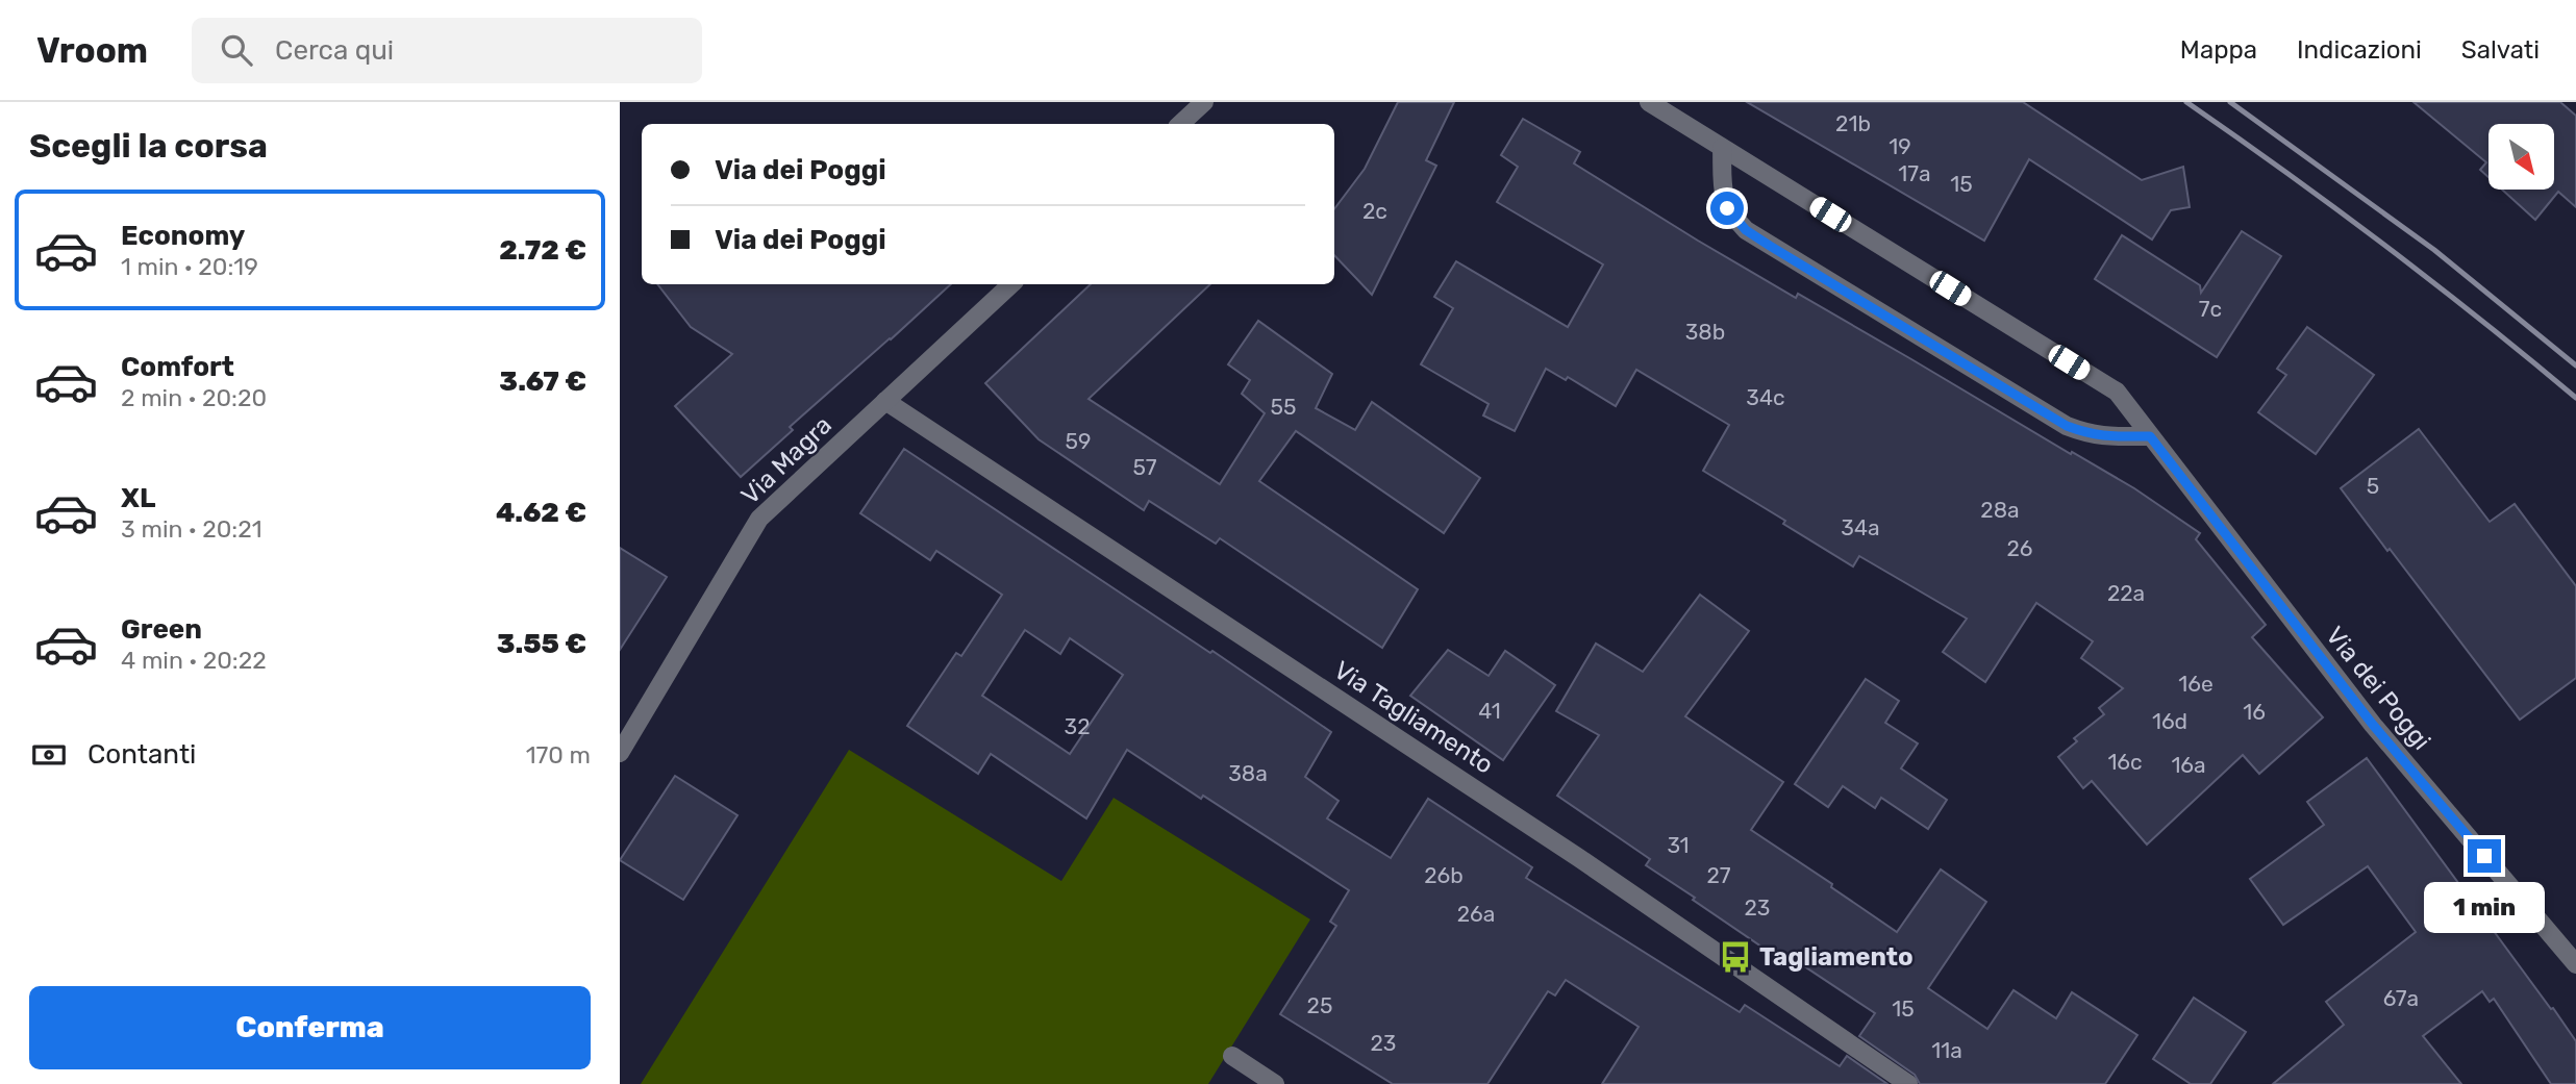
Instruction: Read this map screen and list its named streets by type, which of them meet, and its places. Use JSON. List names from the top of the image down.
{
  "streets": {
    "street": ["Via Magra", "Via dei Poggi", "Via Tagliamento"]
  },
  "crossings": [
    ["Via Magra", "Via Tagliamento"]
  ],
  "places": {
    "bus stop": ["Tagliamento"]
  },
  "house_numbers": [
    "21b",
    "19",
    "17a",
    "15",
    "2c",
    "7c",
    "38b",
    "34c",
    "55",
    "59",
    "57",
    "5",
    "28a",
    "34a",
    "26",
    "22a",
    "16e",
    "41",
    "16",
    "16d",
    "32",
    "16c",
    "16a",
    "38a",
    "31",
    "26b",
    "27",
    "23",
    "26a",
    "67a",
    "25",
    "15",
    "23",
    "11a"
  ],
  "north": "bottom right",
  "page": {
    "header": "Vroom",
    "search": "Cerca qui",
    "nav": ["Mappa", "Indicazioni", "Salvati"],
    "heading": "Scegli la corsa",
    "banner": ["Via dei Poggi", "Via dei Poggi"],
    "list": [
      {
        "name": "Economy",
        "note": "1 min · 20:19",
        "value": "2.72 €"
      },
      {
        "name": "Comfort",
        "note": "2 min · 20:20",
        "value": "3.67 €"
      },
      {
        "name": "XL",
        "note": "3 min · 20:21",
        "value": "4.62 €"
      },
      {
        "name": "Green",
        "note": "4 min · 20:22",
        "value": "3.55 €"
      }
    ],
    "pay": ["Contanti", "170 m"],
    "bubble": "1 min",
    "buttons": "Conferma"
  }
}
